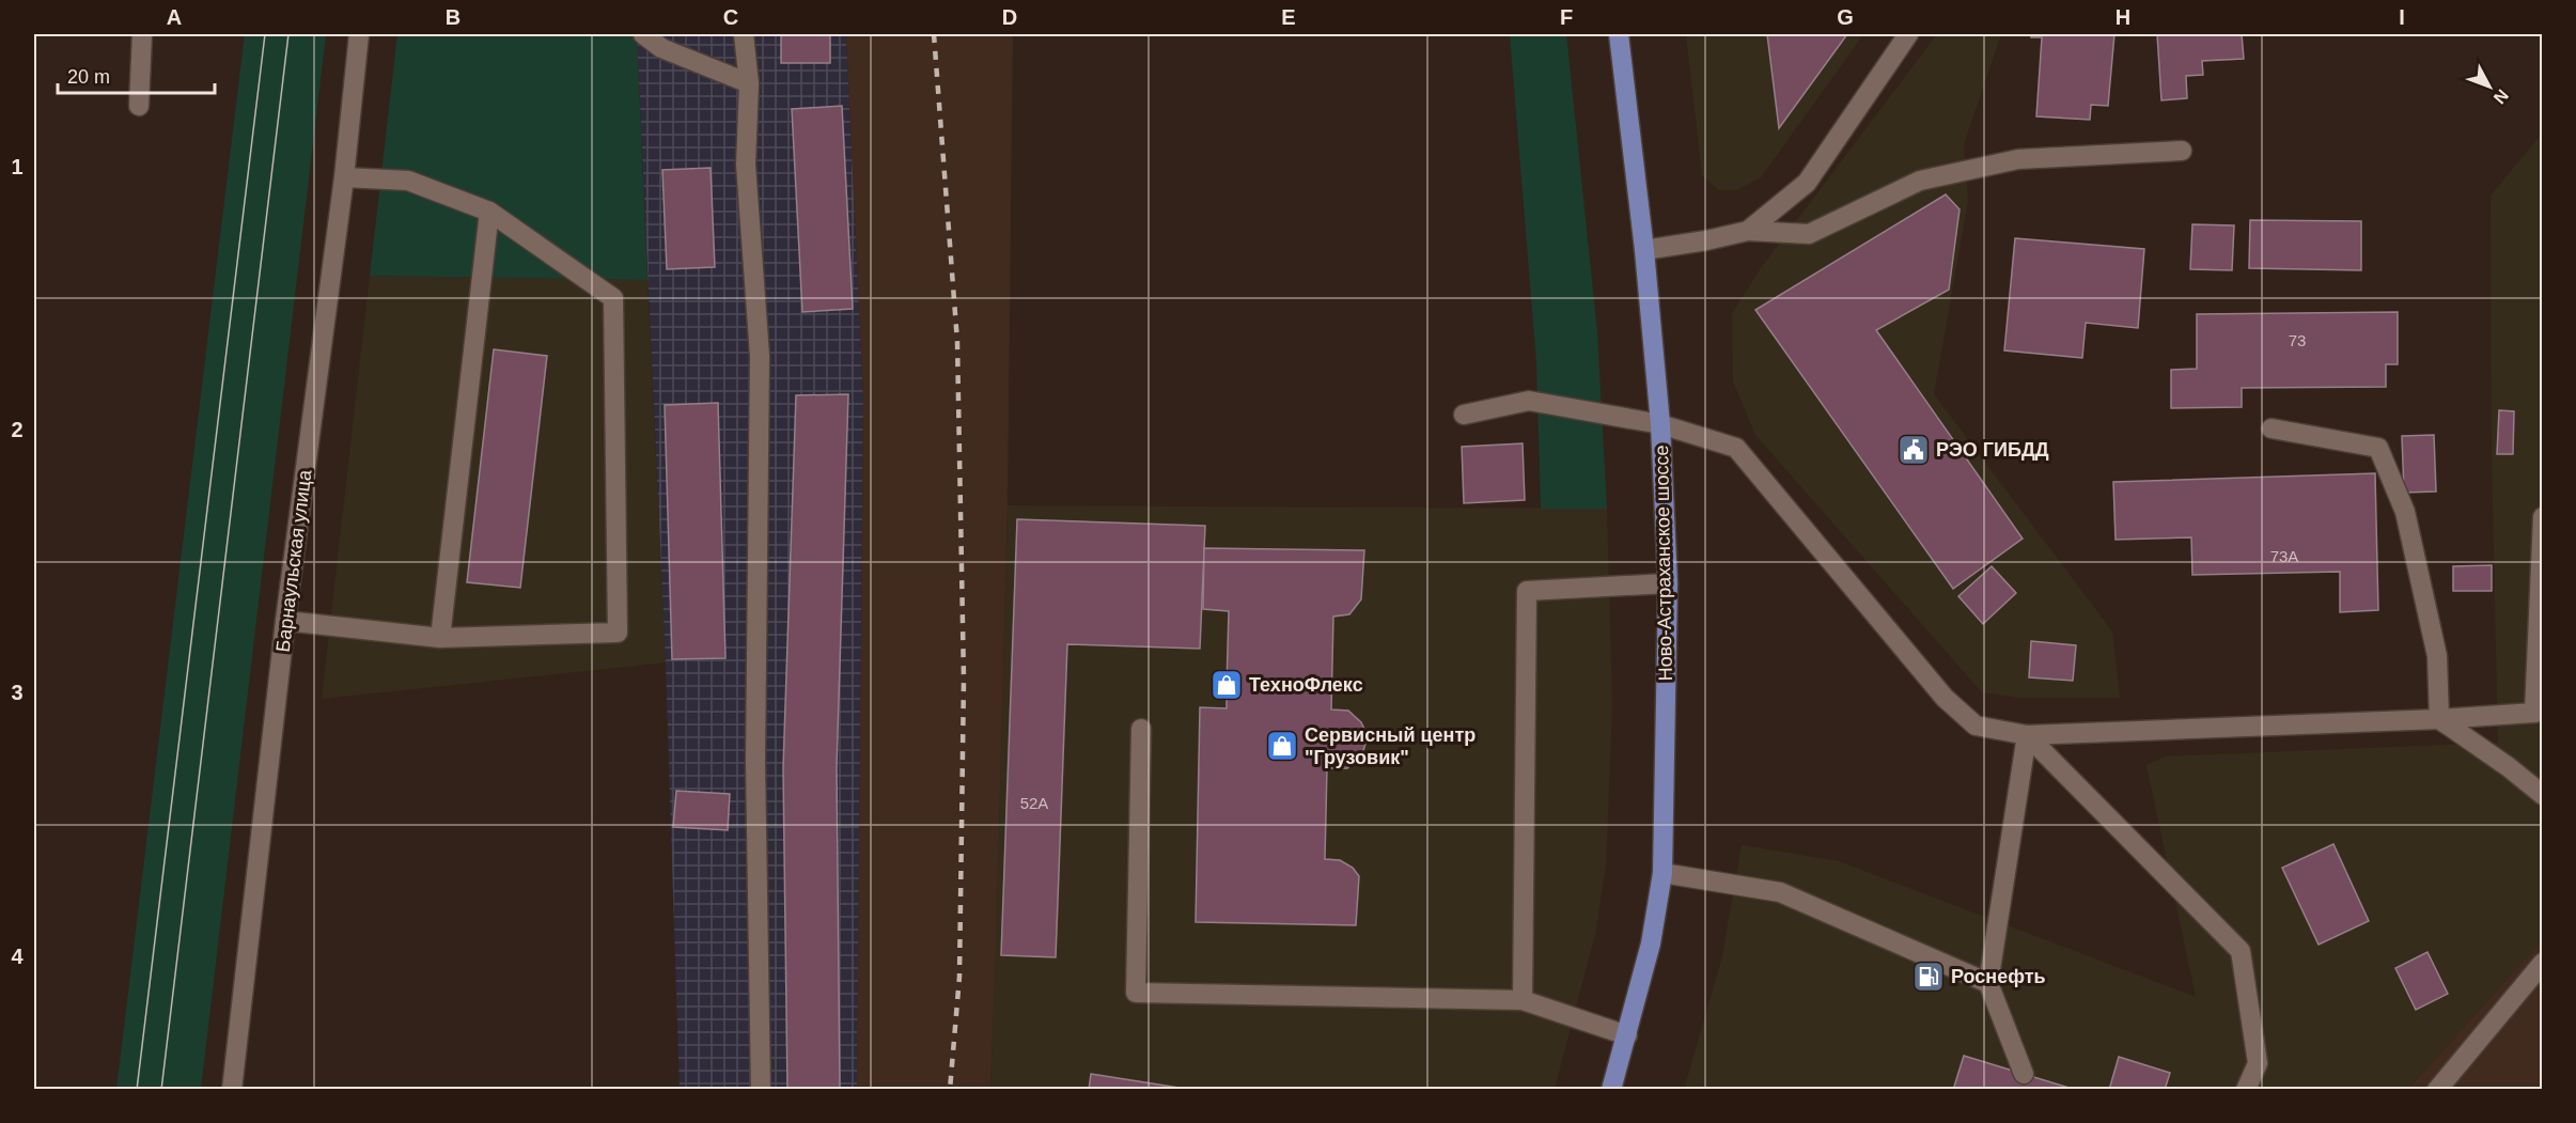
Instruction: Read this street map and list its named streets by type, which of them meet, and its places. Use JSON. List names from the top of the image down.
{
  "streets": {
    "main road": ["Ново-Астраханское шоссе"],
    "street": ["Барнаульская улица"]
  },
  "places": {
    "public building": ["РЭО ГИБДД"],
    "shop": ["ТехноФлекс", "Сервисный центр \"Грузовик\""],
    "fuel station": ["Роснефть"]
  },
  "house_numbers": ["73", "73А", "52А"],
  "scale_bar": "20 m",
  "north": "bottom right",
  "grid": {
    "columns": [
      "A",
      "B",
      "C",
      "D",
      "E",
      "F",
      "G",
      "H",
      "I"
    ],
    "rows": [
      "1",
      "2",
      "3",
      "4"
    ]
  }
}
